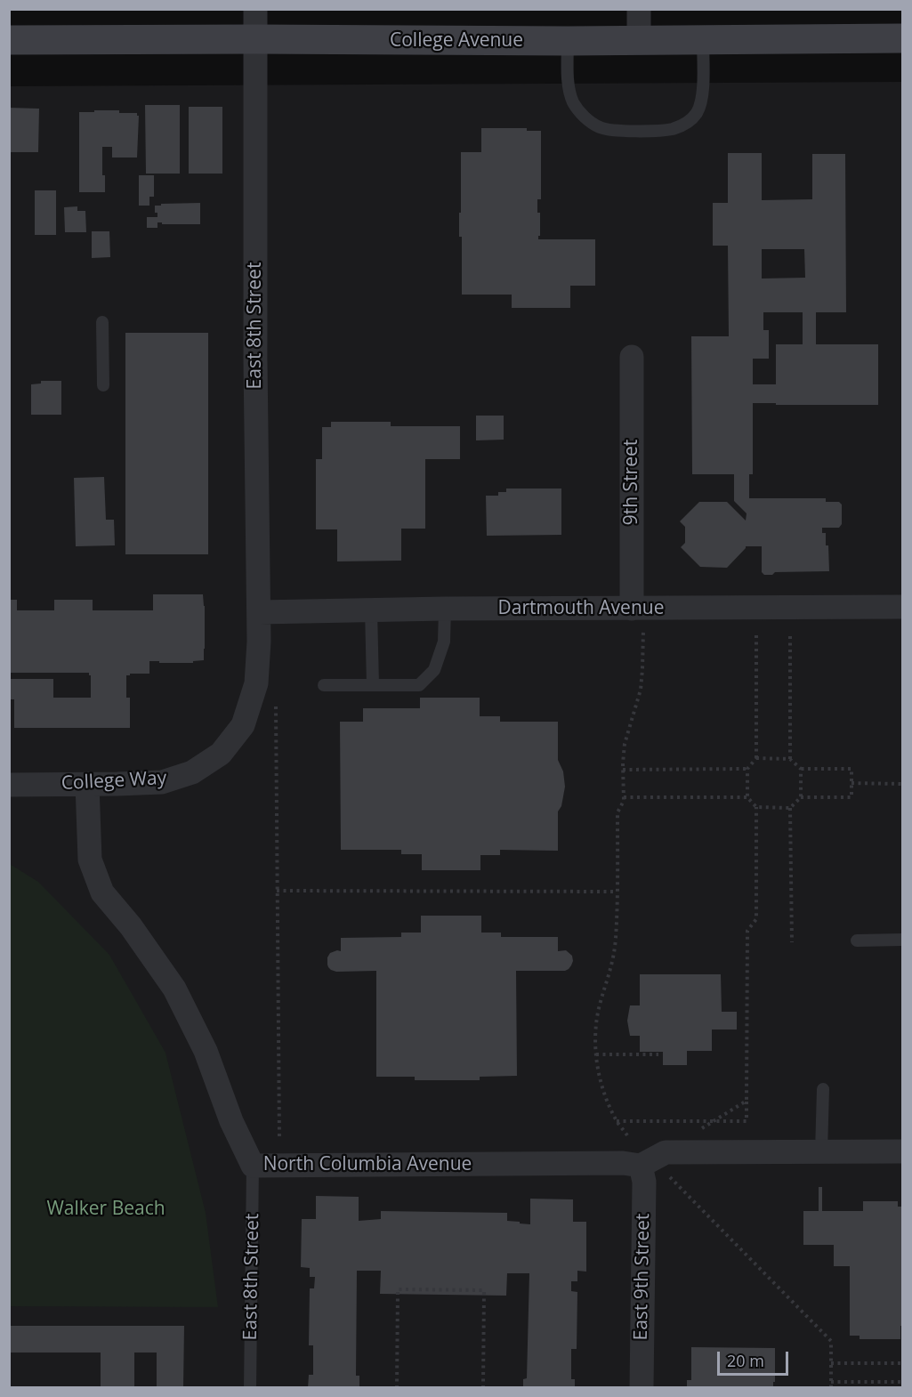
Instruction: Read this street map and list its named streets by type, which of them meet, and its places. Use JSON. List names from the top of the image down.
{
  "streets": {
    "street": [
      "College Avenue",
      "East 8th Street",
      "9th Street",
      "Dartmouth Avenue",
      "College Way",
      "North Columbia Avenue",
      "East 9th Street"
    ]
  },
  "crossings": [
    ["College Avenue", "East 8th Street"],
    ["East 8th Street", "Dartmouth Avenue"],
    ["East 8th Street", "College Way"],
    ["East 8th Street", "North Columbia Avenue"],
    ["9th Street", "Dartmouth Avenue"],
    ["Dartmouth Avenue", "College Way"],
    ["College Way", "North Columbia Avenue"],
    ["North Columbia Avenue", "East 9th Street"]
  ],
  "parks": ["Walker Beach"],
  "scale_bar": "20 m"
}
